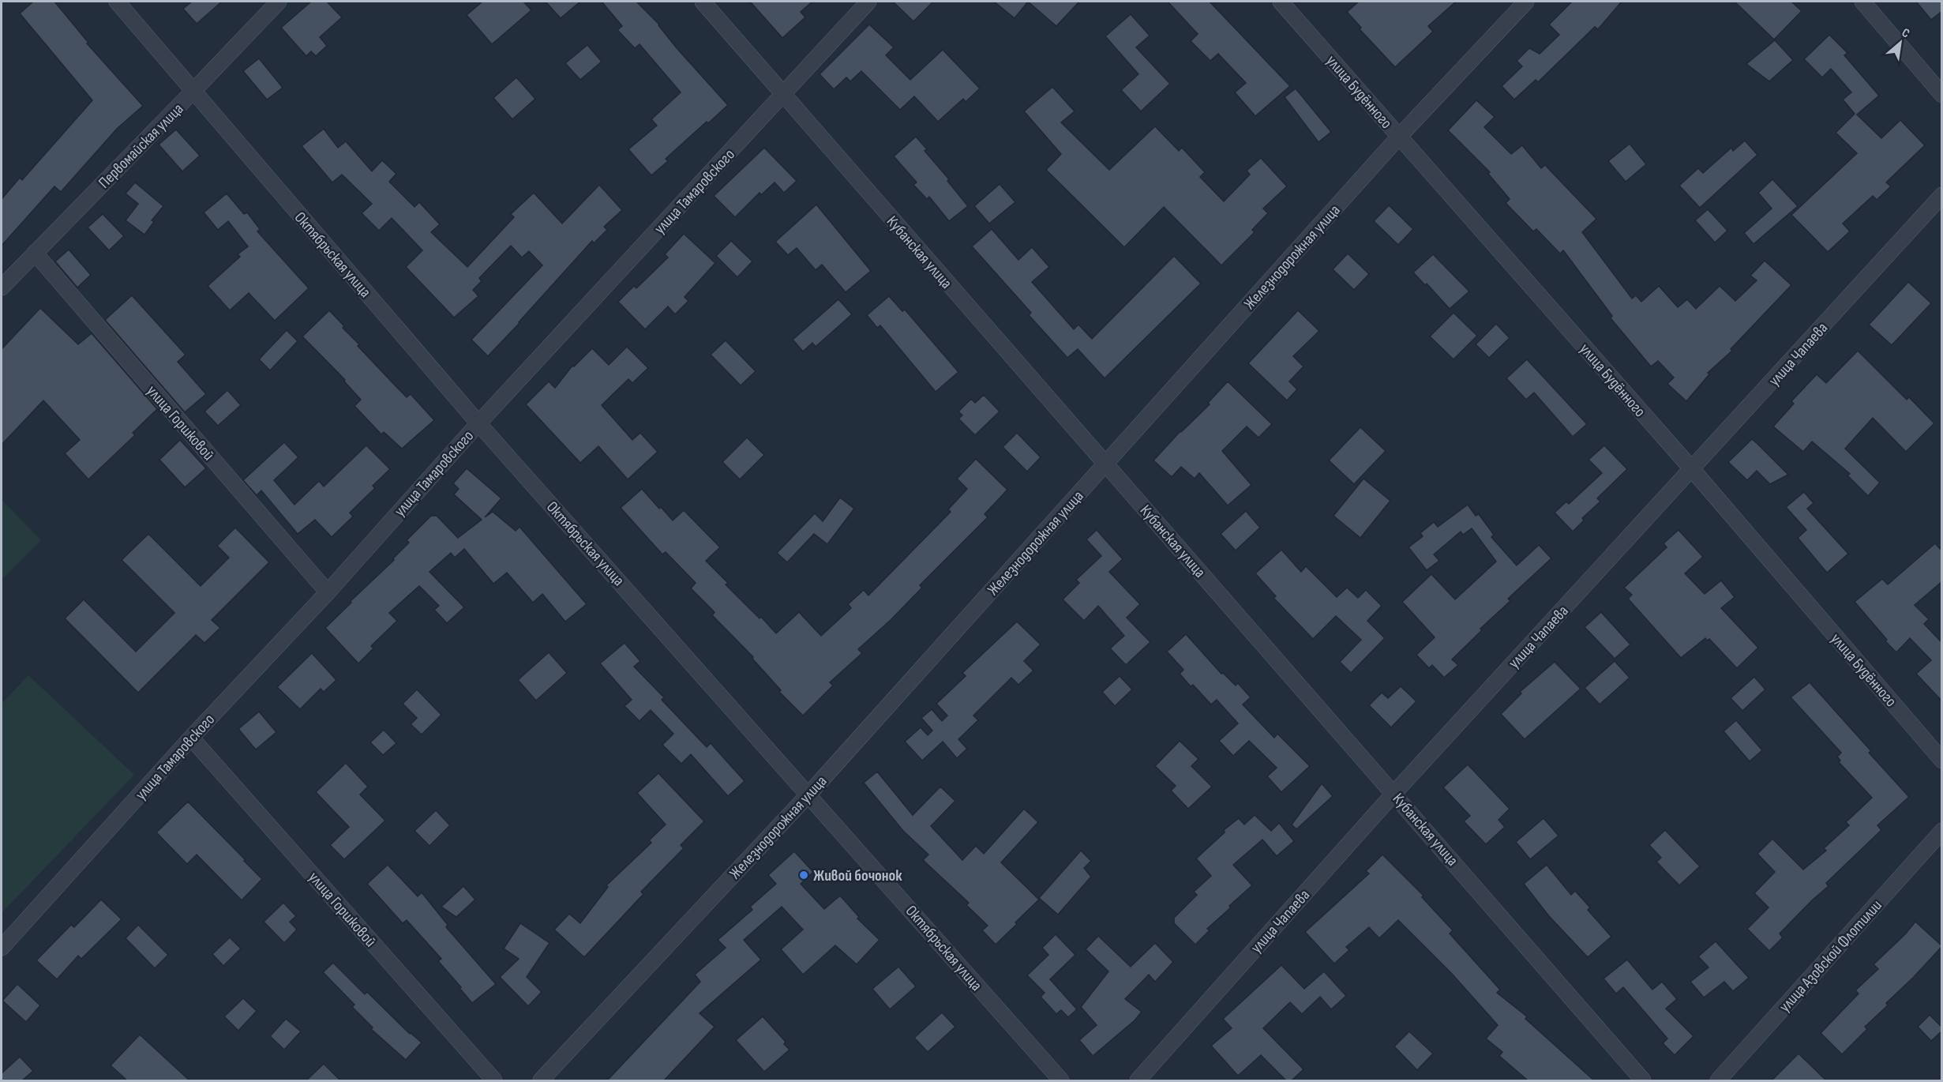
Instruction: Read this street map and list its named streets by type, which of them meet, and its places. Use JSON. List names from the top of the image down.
{
  "streets": {
    "street": [
      "улица Будённого",
      "Первомайская улица",
      "улица Тамаровского",
      "Кубанская улица",
      "Октябрьская улица",
      "Железнодорожная улица",
      "улица Чапаева",
      "улица Горшковой",
      "улица Азовской Флотилии"
    ]
  },
  "crossings": [
    ["улица Будённого", "Железнодорожная улица"],
    ["улица Будённого", "улица Чапаева"],
    ["Первомайская улица", "Октябрьская улица"],
    ["Первомайская улица", "улица Горшковой"],
    ["улица Тамаровского", "Кубанская улица"],
    ["улица Тамаровского", "Октябрьская улица"],
    ["улица Тамаровского", "улица Горшковой"],
    ["Кубанская улица", "Железнодорожная улица"],
    ["Кубанская улица", "улица Чапаева"],
    ["Октябрьская улица", "Железнодорожная улица"]
  ],
  "places": ["Живой бочонок"],
  "north": "top right"
}
